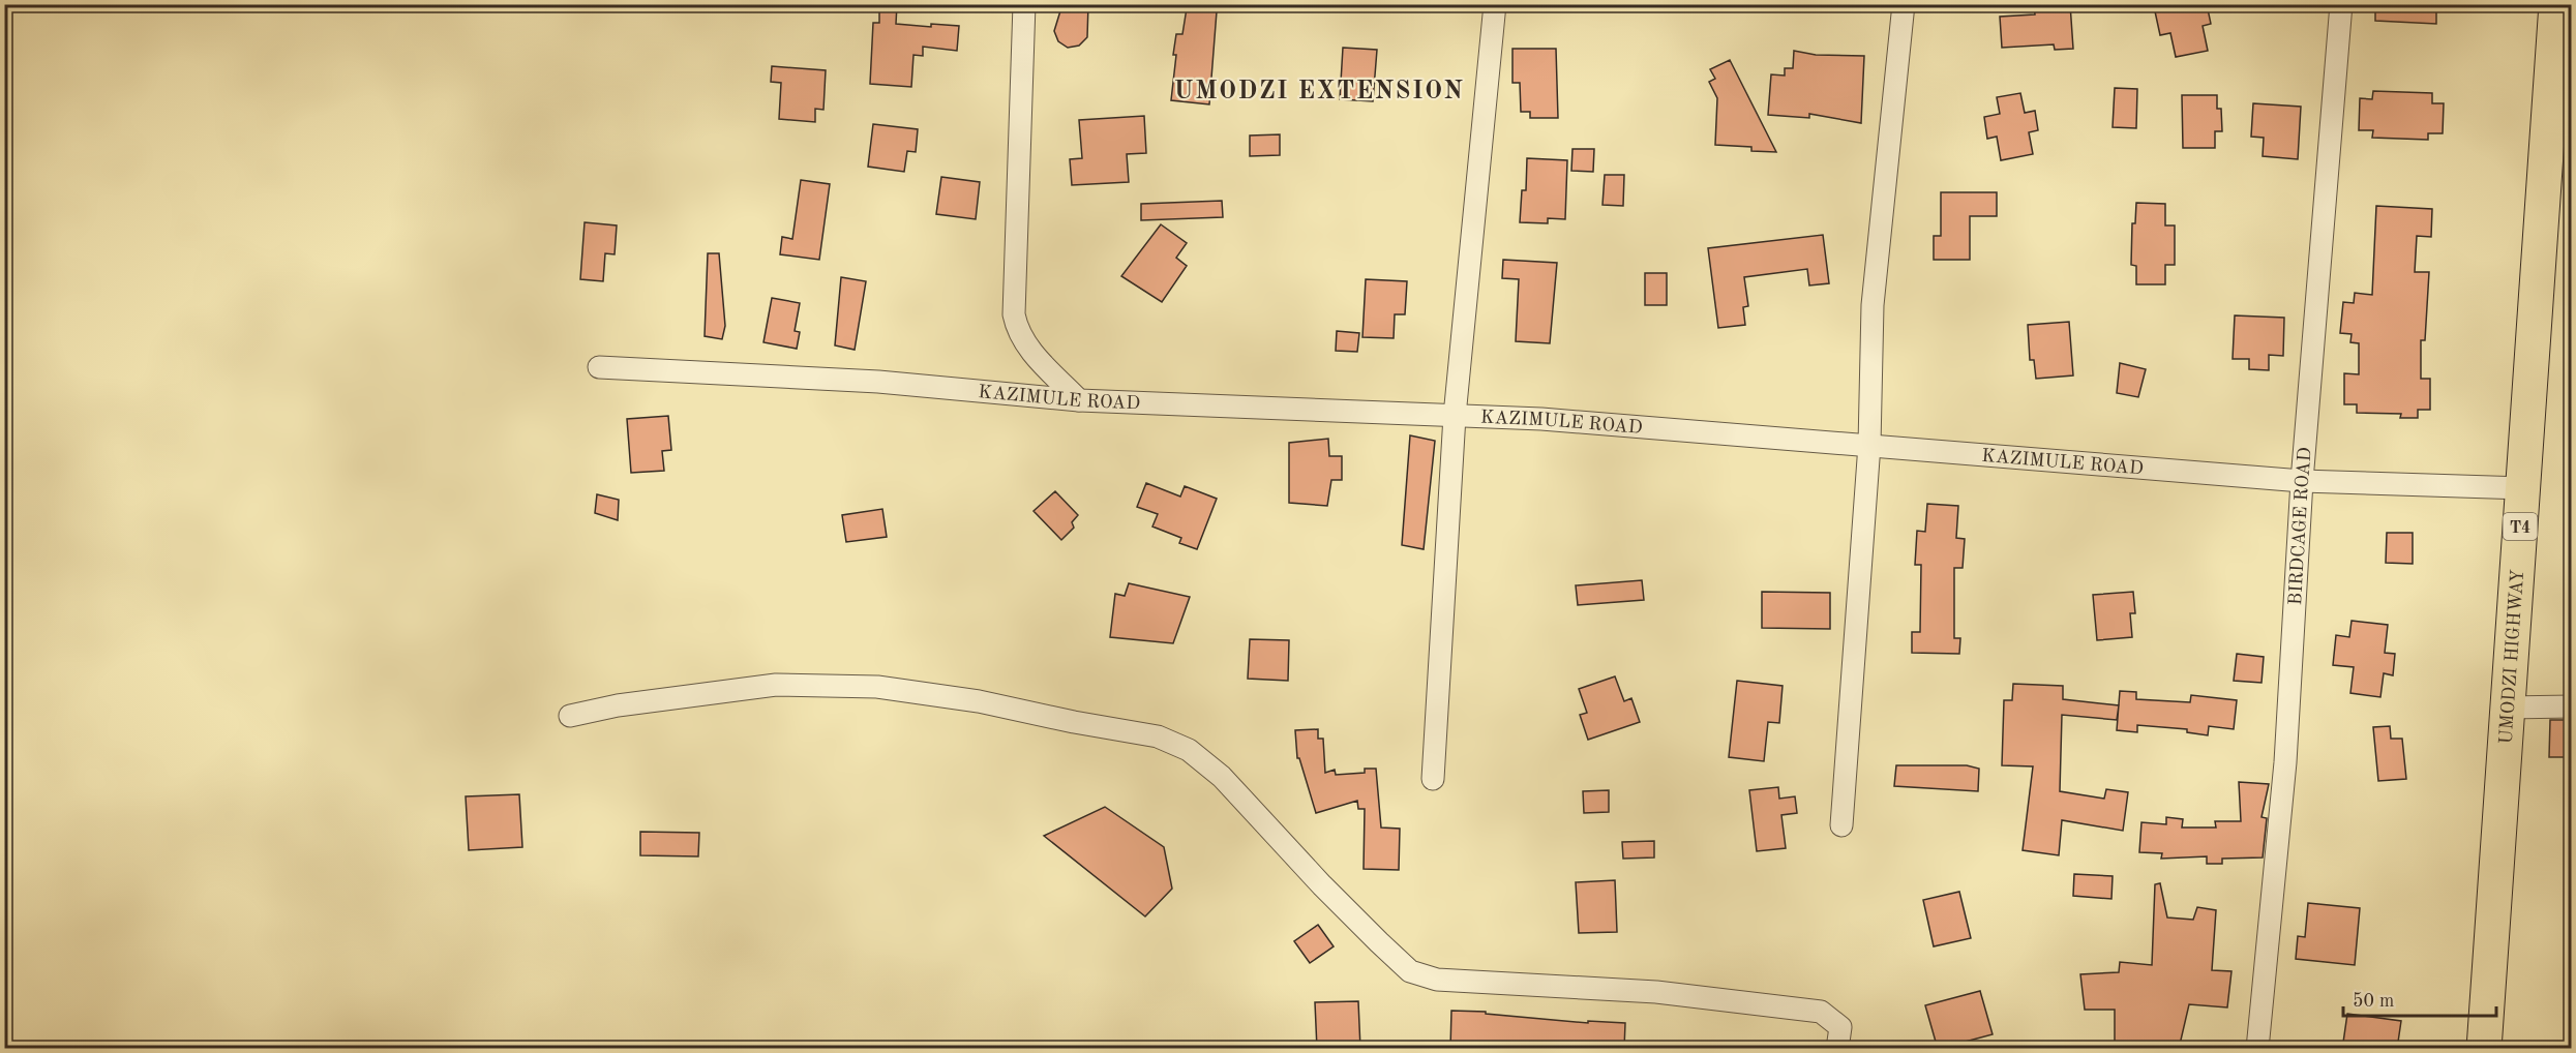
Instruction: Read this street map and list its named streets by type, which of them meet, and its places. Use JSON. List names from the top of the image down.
{
  "streets": {
    "highway": ["T4", "UMODZI HIGHWAY"],
    "street": ["KAZIMULE ROAD", "BIRDCAGE ROAD"]
  },
  "crossings": [
    ["KAZIMULE ROAD", "BIRDCAGE ROAD"],
    ["KAZIMULE ROAD", "UMODZI HIGHWAY"]
  ],
  "districts": ["UMODZI EXTENSION"],
  "scale_bar": "50 m"
}
